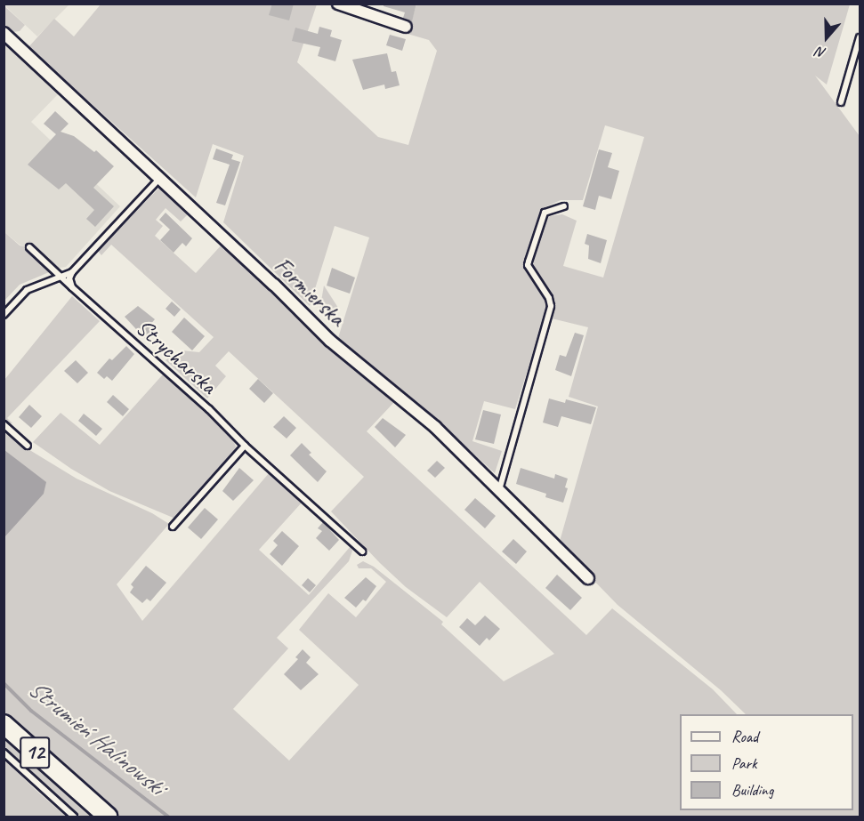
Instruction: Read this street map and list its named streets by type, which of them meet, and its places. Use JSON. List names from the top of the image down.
{
  "streets": {
    "main road": ["12"],
    "street": ["Formierska"],
    "lane": ["Strycharska"]
  },
  "water": ["Strumień Halinowski"],
  "legend": ["Road", "Park", "Building"],
  "north": "bottom"
}
